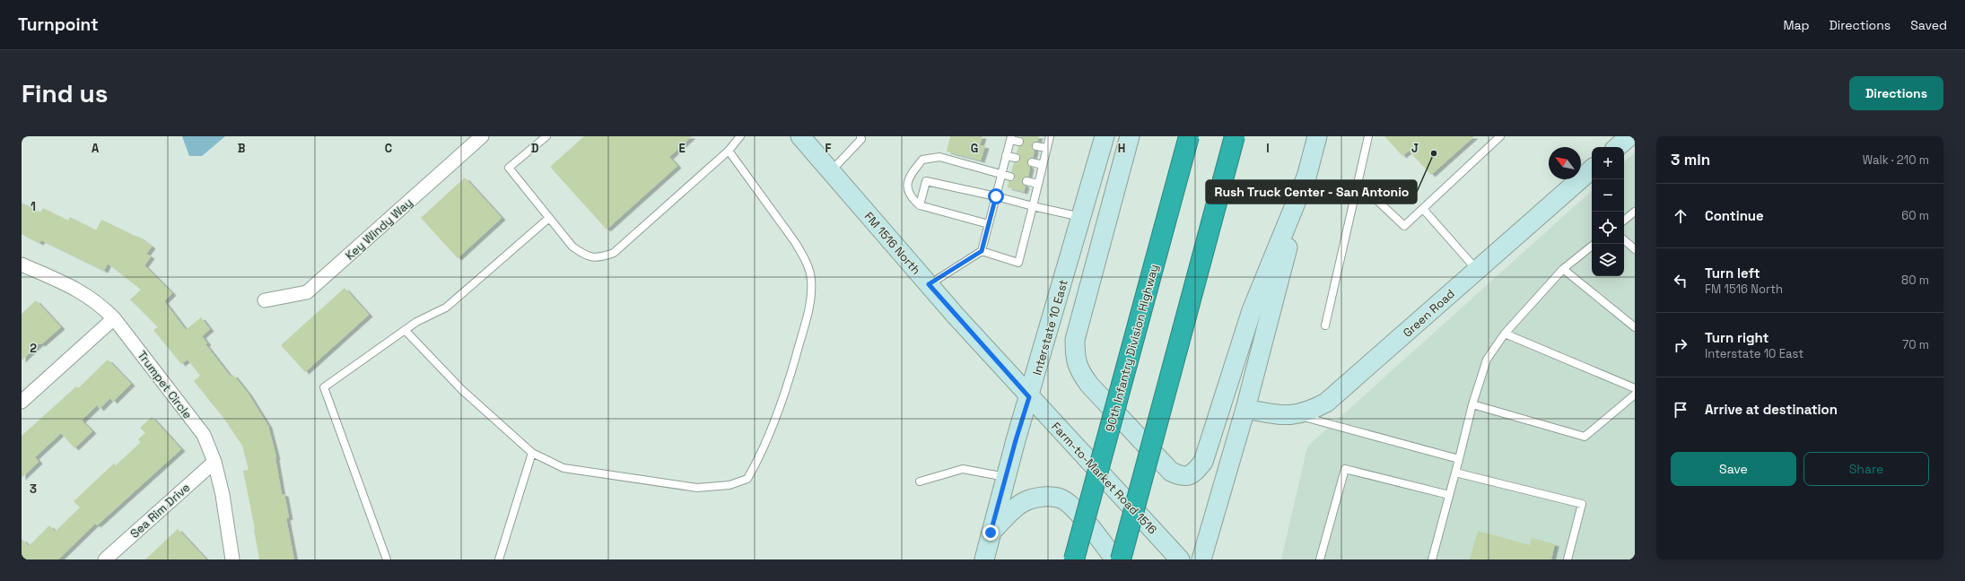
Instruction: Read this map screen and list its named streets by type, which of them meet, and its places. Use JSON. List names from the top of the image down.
{
  "streets": {
    "highway": ["90th Infantry Division Highway"],
    "main road": [
      "FM 1516 North",
      "Green Road",
      "Interstate 10 East",
      "Farm-to-Market Road 1516"
    ],
    "street": ["Key Windy Way", "Trumpet Circle", "Sea Rim Drive"]
  },
  "crossings": [
    ["FM 1516 North", "Interstate 10 East"],
    ["FM 1516 North", "Farm-to-Market Road 1516"],
    ["Interstate 10 East", "Farm-to-Market Road 1516"],
    ["Trumpet Circle", "Sea Rim Drive"]
  ],
  "places": ["Rush Truck Center - San Antonio"],
  "north": "top left",
  "page": {
    "header": "Turnpoint",
    "nav": ["Map", "Directions", "Saved"],
    "buttons": [
      "Directions",
      ["Save", "Share"]
    ],
    "title": "Find us",
    "heading": ["3 min", "Walk · 210 m"],
    "map_buttons": ["+", "−"],
    "list": [
      ["Continue", "60 m"],
      ["Turn left", "FM 1516 North", "80 m"],
      ["Turn right", "Interstate 10 East", "70 m"],
      "Arrive at destination"
    ]
  },
  "grid": {
    "columns": [
      "A",
      "B",
      "C",
      "D",
      "E",
      "F",
      "G",
      "H",
      "I",
      "J"
    ],
    "rows": ["1", "2", "3"]
  }
}
